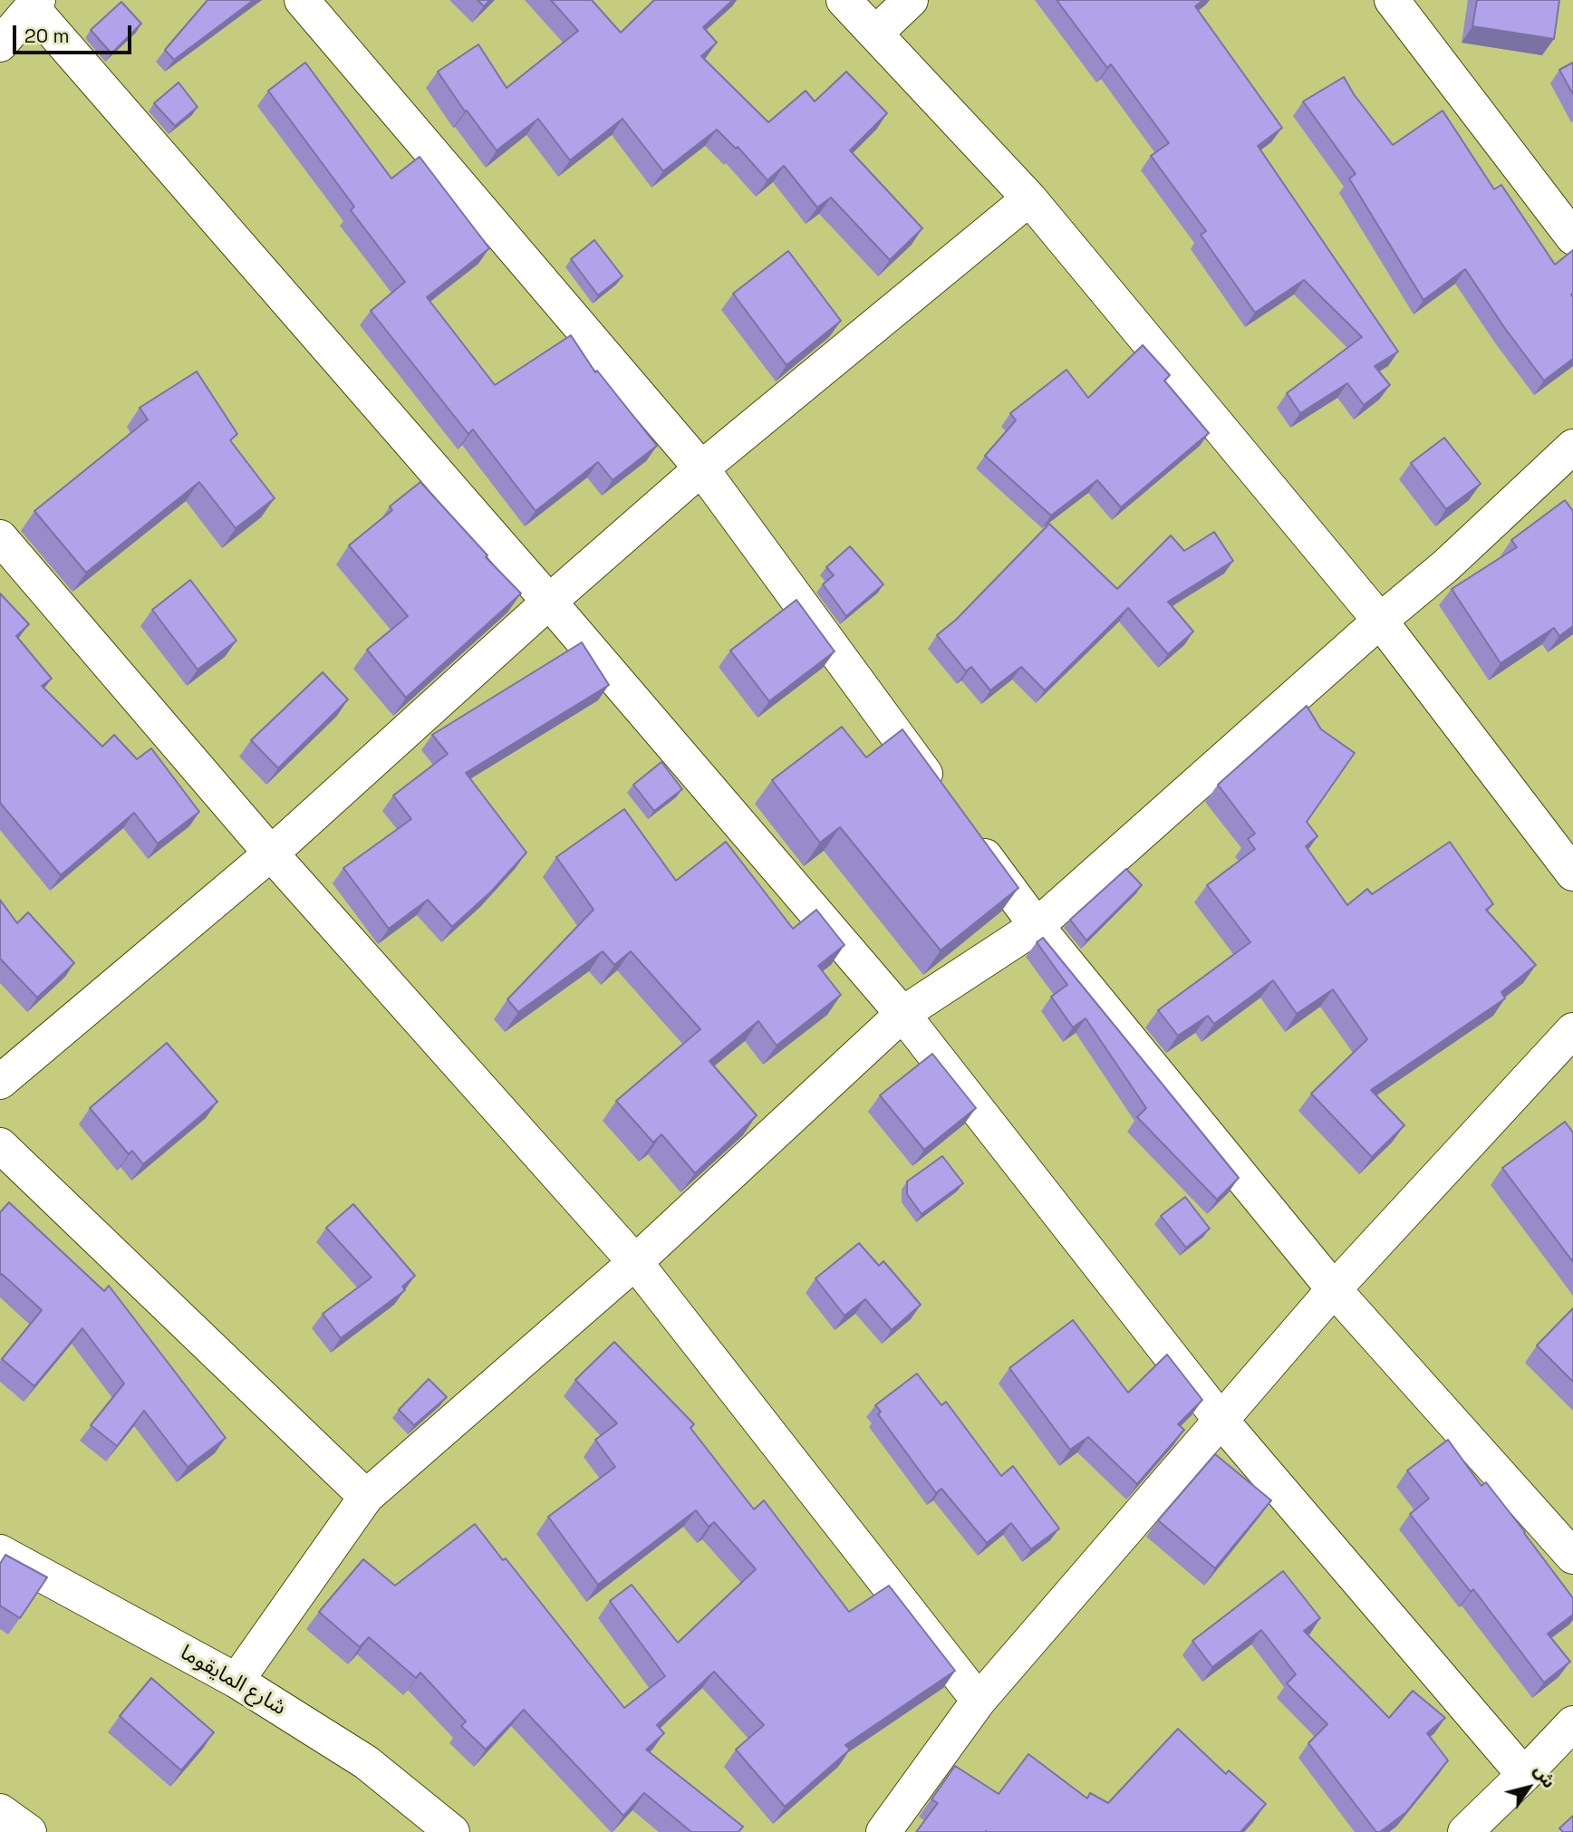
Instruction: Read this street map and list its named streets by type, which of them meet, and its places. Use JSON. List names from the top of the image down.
{
  "streets": {
    "street": ["شارع المايقوما"]
  },
  "scale_bar": "20 m",
  "north": "top right"
}
